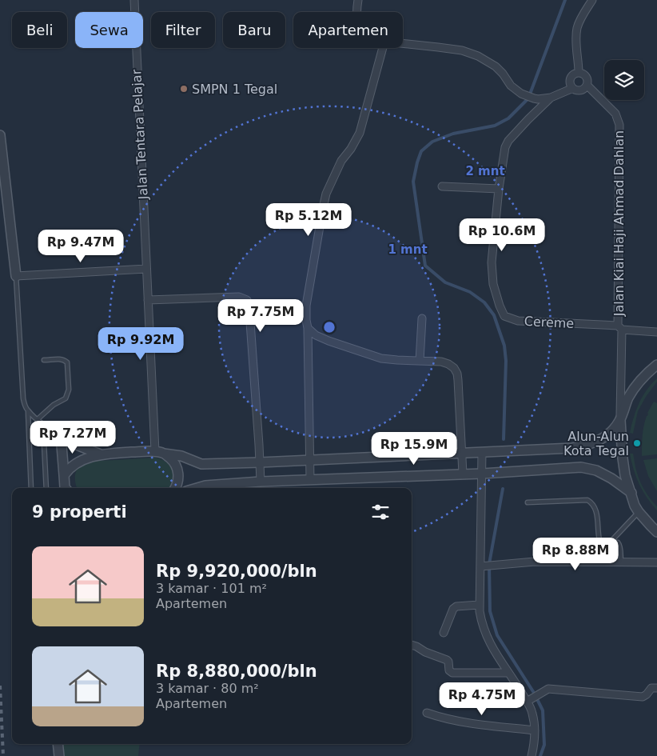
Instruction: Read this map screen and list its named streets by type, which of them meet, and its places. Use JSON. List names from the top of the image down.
{
  "streets": {
    "street": ["Jalan Tentara Pelajar", "Jalan Kiai Haji Ahmad Dahlan", "Cereme"]
  },
  "crossings": [
    ["Jalan Kiai Haji Ahmad Dahlan", "Cereme"]
  ],
  "places": ["SMPN 1 Tegal", "Alun-Alun Kota Tegal"],
  "page": {
    "chip": [
      "Beli",
      "Sewa",
      "Filter",
      "Baru",
      "Apartemen"
    ],
    "price": [
      "Rp 5.12M",
      "Rp 10.6M",
      "Rp 9.47M",
      "Rp 7.75M",
      "Rp 9.92M",
      "Rp 7.27M",
      "Rp 15.9M",
      "Rp 8.88M",
      "Rp 4.75M"
    ],
    "heading": "9 properti",
    "list": [
      {
        "name": "Rp 9,920,000/bln",
        "note": "3 kamar · 101 m² · Apartemen"
      },
      {
        "name": "Rp 8,880,000/bln",
        "note": "3 kamar · 80 m² · Apartemen"
      }
    ]
  },
  "rings": ["2 mnt", "1 mnt"]
}
